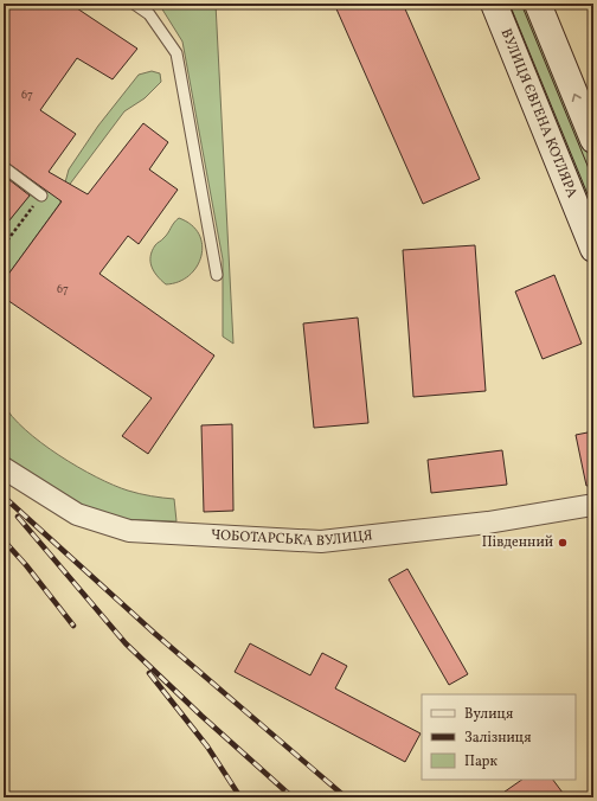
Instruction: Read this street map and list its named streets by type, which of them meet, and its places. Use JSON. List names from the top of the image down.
{
  "streets": {
    "main road": ["ВУЛИЦЯ ЄВГЕНА КОТЛЯРА"],
    "street": ["ЧОБОТАРСЬКА ВУЛИЦЯ"]
  },
  "places": ["Південний"],
  "house_numbers": ["67", "67"],
  "legend": ["Вулиця", "Залізниця", "Парк"]
}
